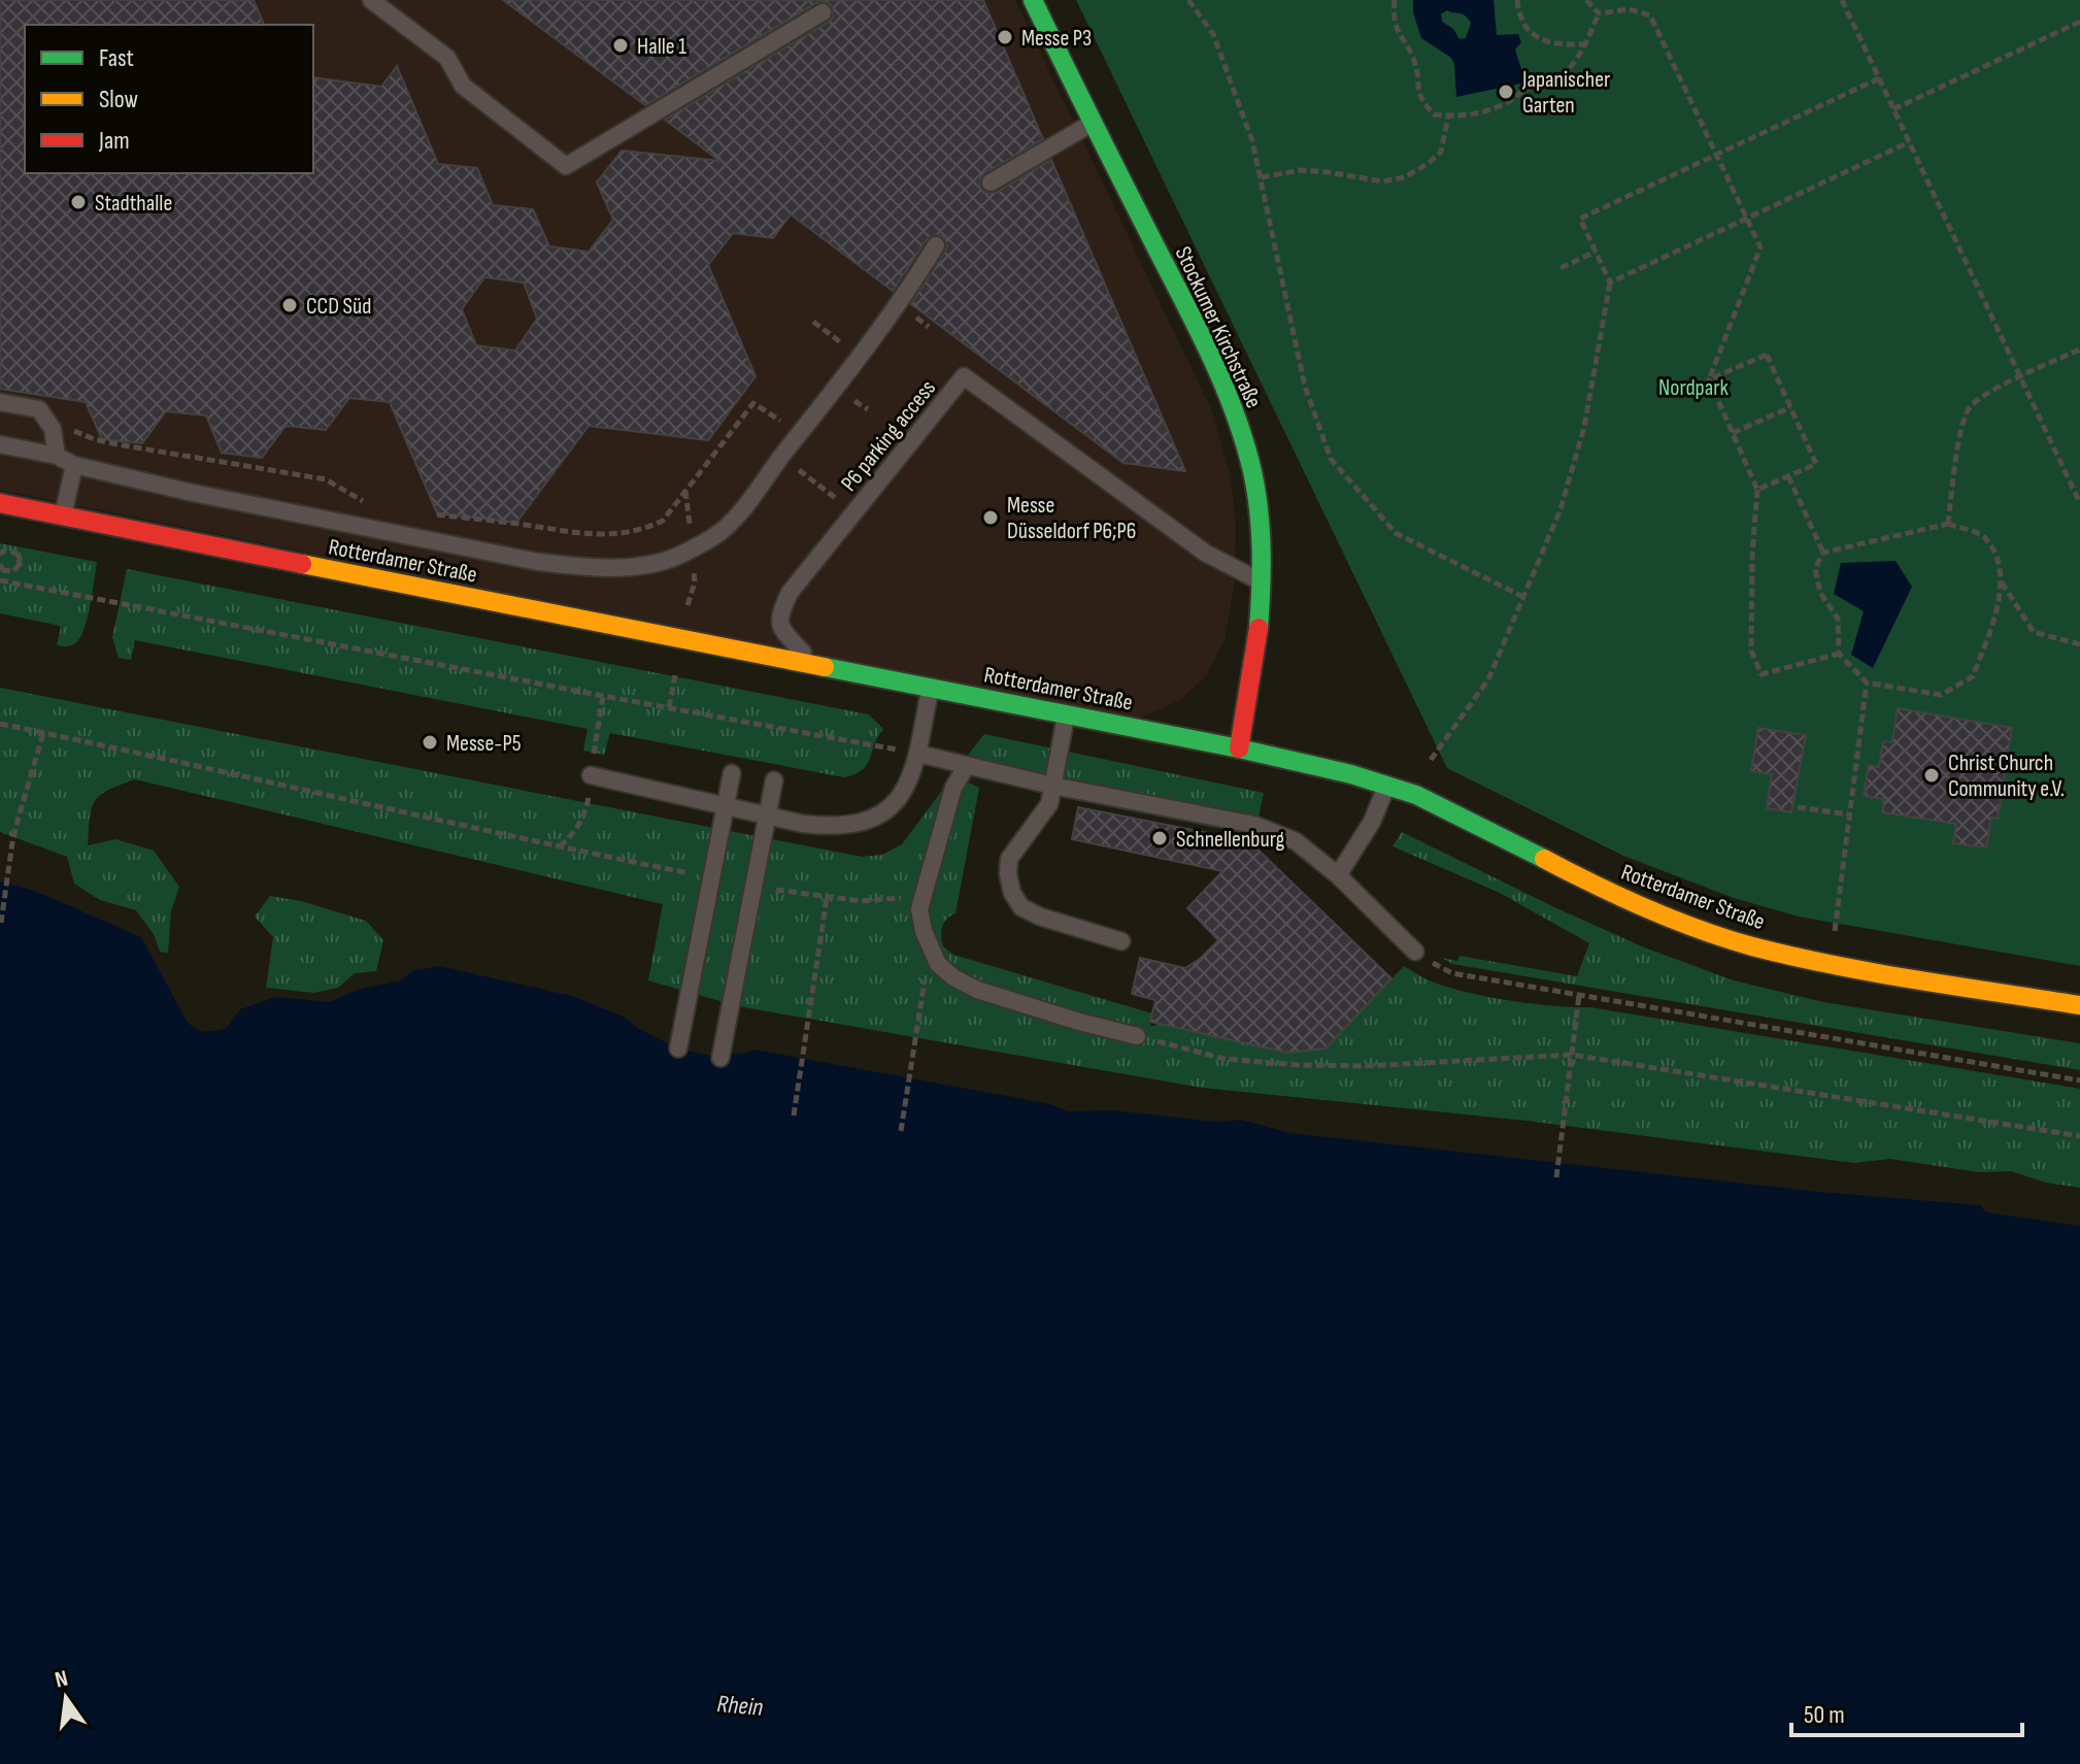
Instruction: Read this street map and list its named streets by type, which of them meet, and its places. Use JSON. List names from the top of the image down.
{
  "streets": {
    "street": ["Stockumer Kirchstraße", "Rotterdamer Straße"],
    "lane": ["P6 parking access"]
  },
  "crossings": [
    ["Stockumer Kirchstraße", "P6 parking access"],
    ["Stockumer Kirchstraße", "Rotterdamer Straße"],
    ["P6 parking access", "Rotterdamer Straße"]
  ],
  "water": ["Rhein"],
  "parks": ["Nordpark"],
  "places": [
    "Messe P3",
    "Halle 1",
    "Japanischer Garten",
    "Stadthalle",
    "CCD Süd",
    "Messe Düsseldorf P6;P6",
    "Messe-P5",
    "Christ Church Community e.V.",
    "Schnellenburg"
  ],
  "legend": ["Fast", "Slow", "Jam"],
  "scale_bar": "50 m",
  "north": "top"
}
